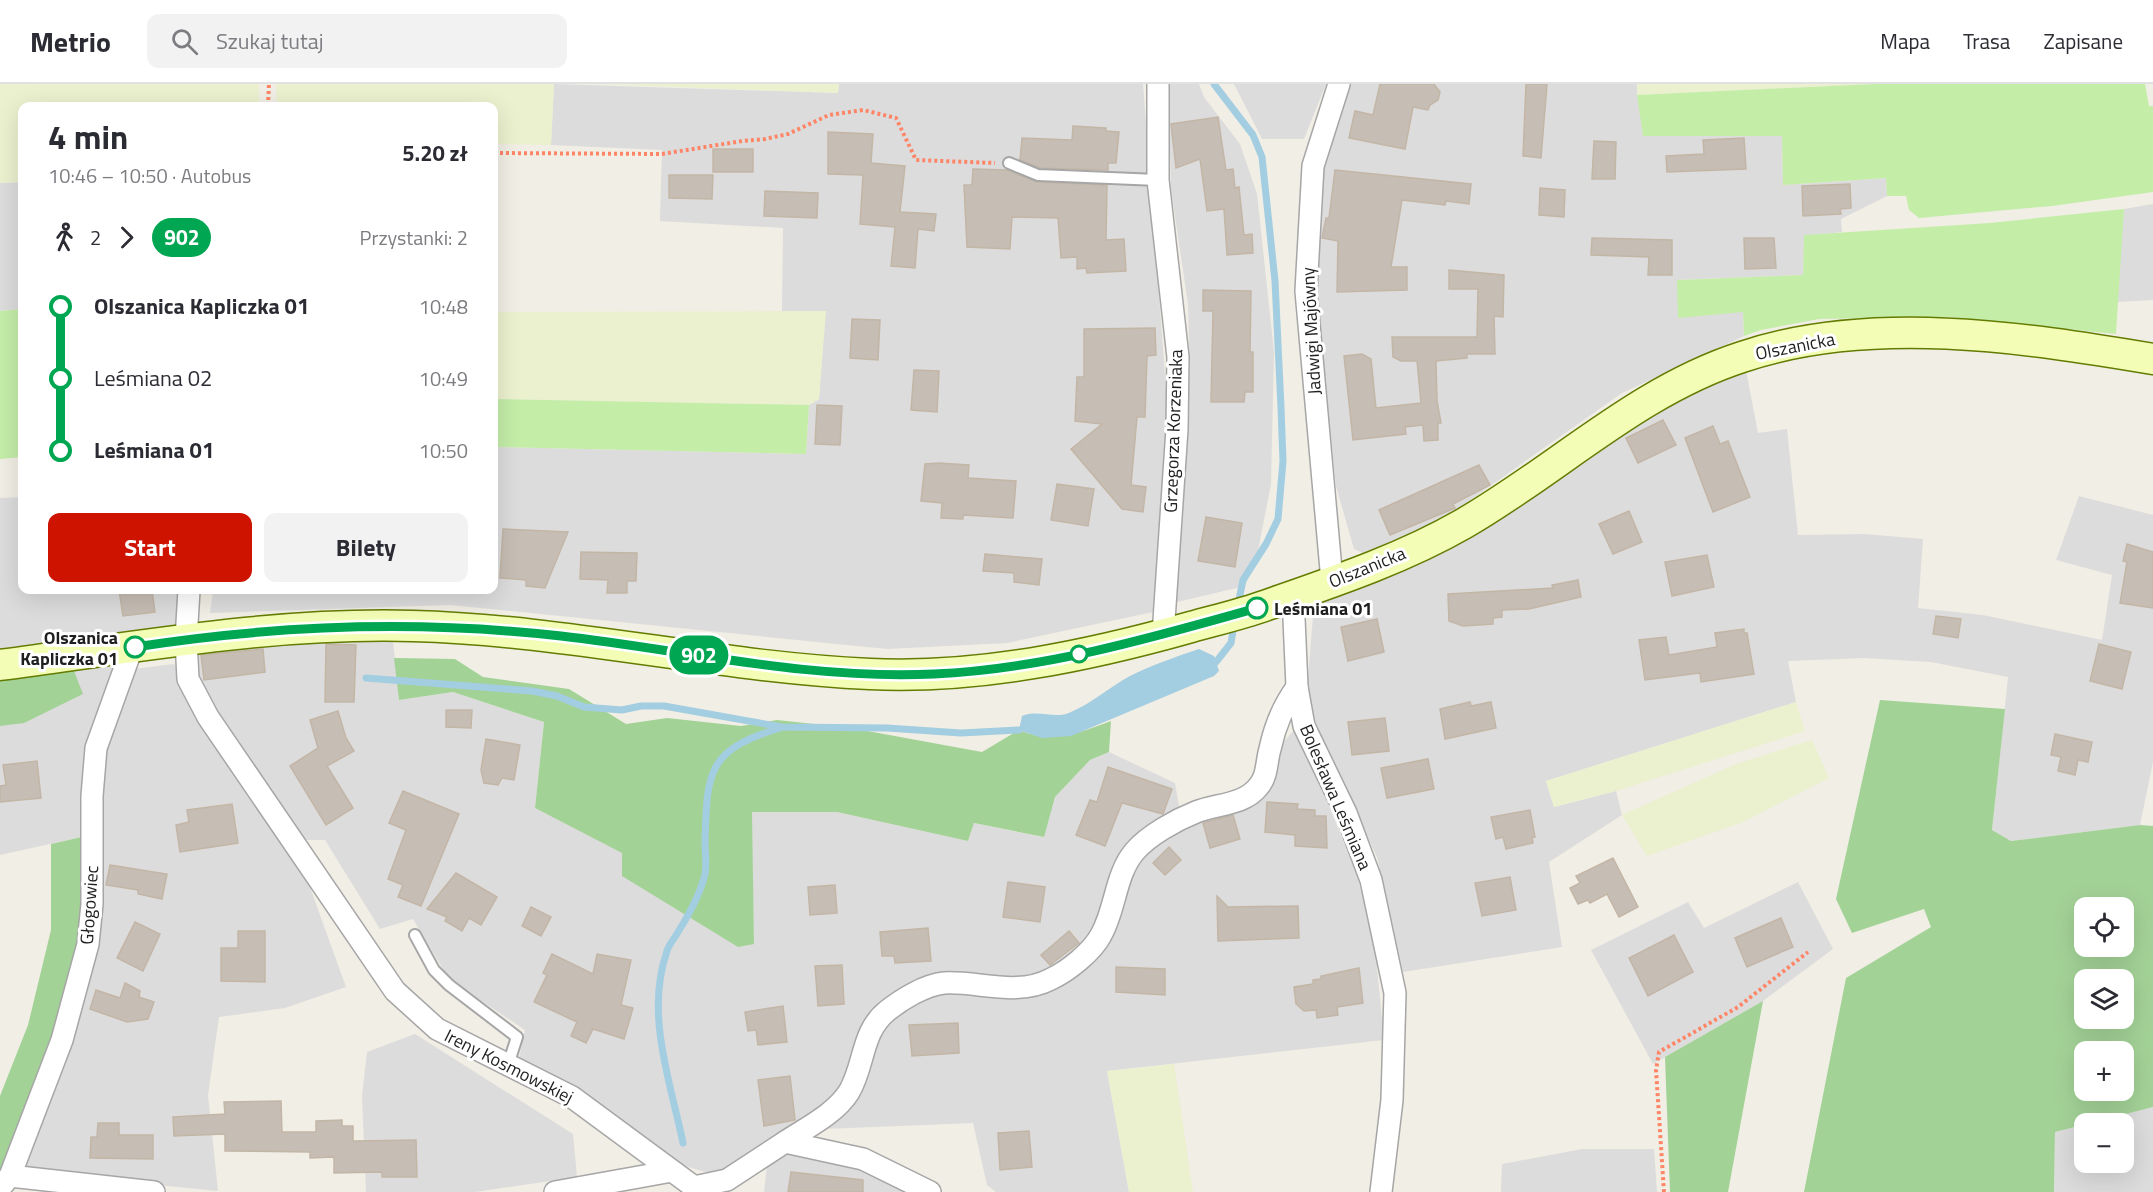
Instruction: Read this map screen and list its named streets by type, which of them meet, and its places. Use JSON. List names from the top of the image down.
{
  "streets": {
    "street": [
      "Jadwigi Majówny",
      "Olszanicka",
      "Grzegorza Korzeniaka",
      "Bolesława Leśmiana",
      "Głogowiec",
      "Ireny Kosmowskiej"
    ]
  },
  "crossings": [
    ["Jadwigi Majówny", "Olszanicka"],
    ["Olszanicka", "Grzegorza Korzeniaka"],
    ["Olszanicka", "Bolesława Leśmiana"],
    ["Olszanicka", "Głogowiec"],
    ["Olszanicka", "Ireny Kosmowskiej"],
    ["Bolesława Leśmiana", "Ireny Kosmowskiej"]
  ],
  "places": ["Leśmiana 01", "Olszanica Kapliczka 01"],
  "lines": ["bus line 902"],
  "page": {
    "header": "Metrio",
    "search": "Szukaj tutaj",
    "nav": ["Mapa", "Trasa", "Zapisane"],
    "on_map": "902",
    "heading": ["4 min", "10:46 – 10:50 · Autobus", "5.20 zł"],
    "legs": ["2", "902", "Przystanki: 2"],
    "list": [
      {
        "name": "Olszanica Kapliczka 01",
        "value": "10:48"
      },
      {
        "name": "Leśmiana 02",
        "value": "10:49"
      },
      {
        "name": "Leśmiana 01",
        "value": "10:50"
      }
    ],
    "buttons": ["Start", "Bilety"],
    "map_buttons": ["+", "−"]
  }
}
